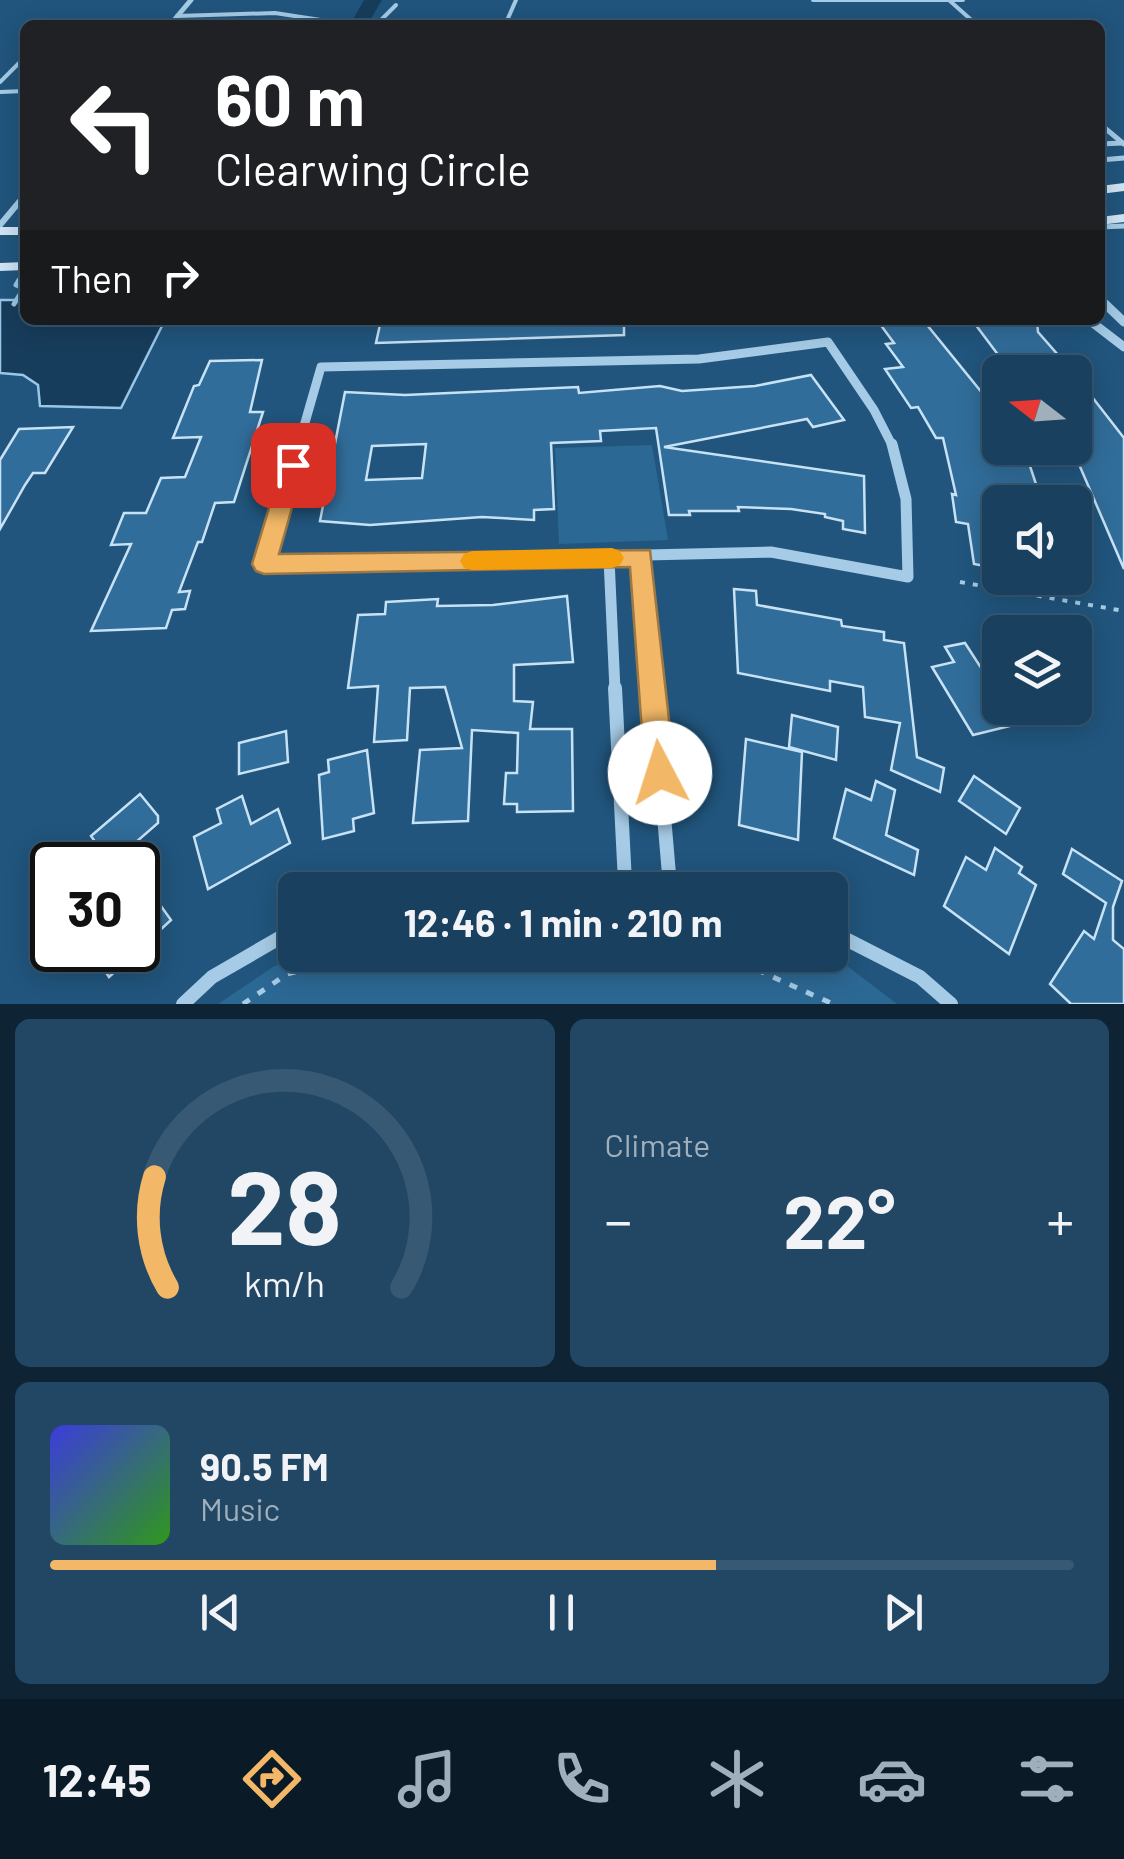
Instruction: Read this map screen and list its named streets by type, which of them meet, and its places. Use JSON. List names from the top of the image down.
{
  "north": "left",
  "page": {
    "turn": ["60 m", "Clearwing Circle"],
    "then": "Then",
    "limit": "30",
    "trip": "12:46 · 1 min · 210 m",
    "tile": "Climate",
    "heat": ["−", "22°", "+"],
    "song": ["90.5 FM", "Music"],
    "tabs": "12:45",
    "gauge": ["28", "km/h"]
  }
}
